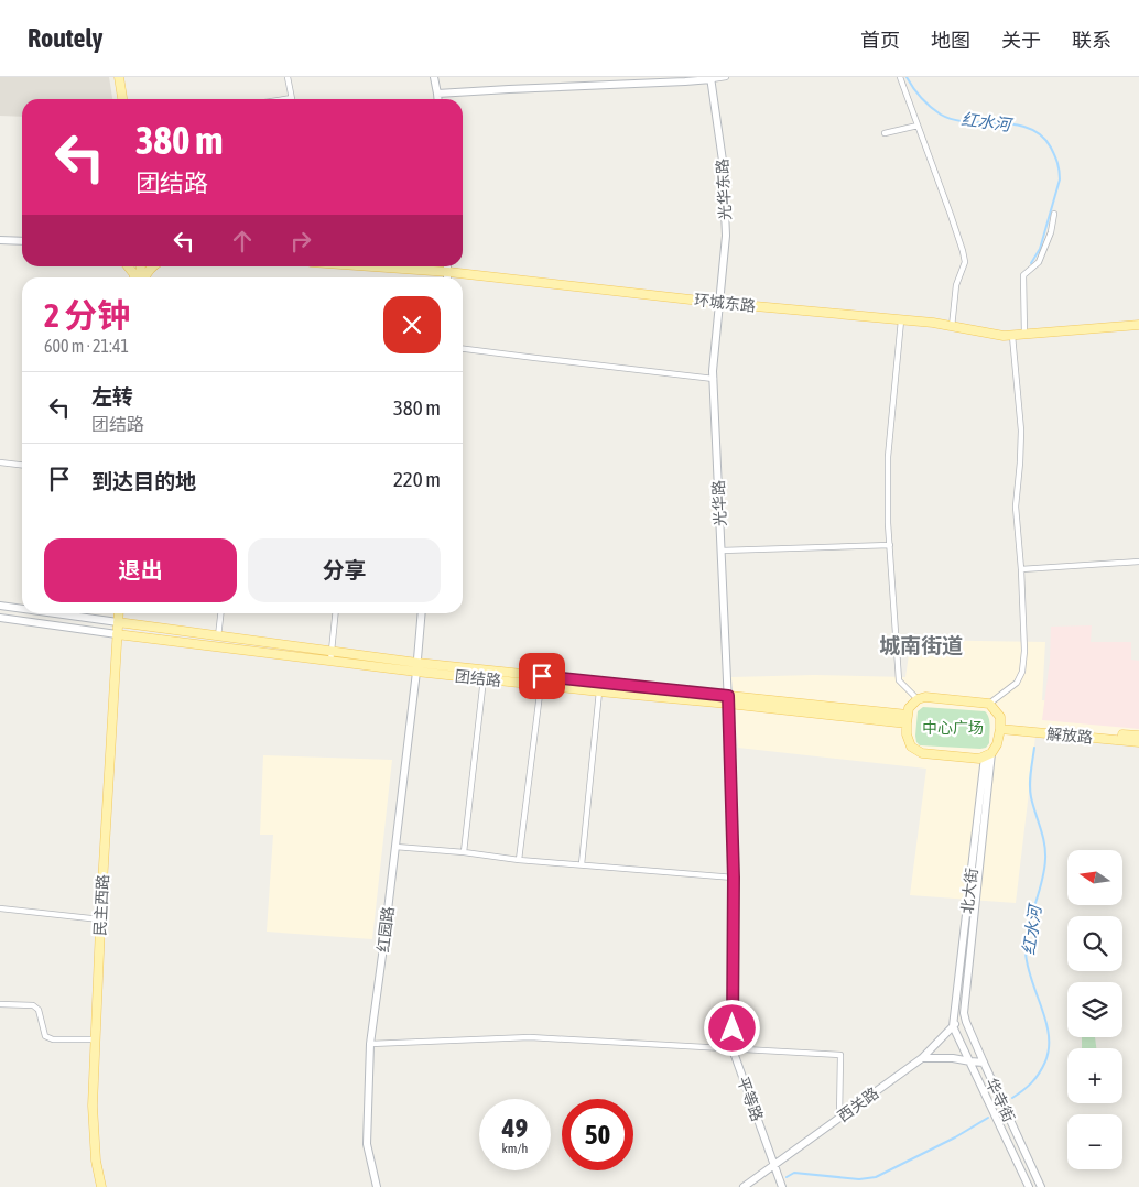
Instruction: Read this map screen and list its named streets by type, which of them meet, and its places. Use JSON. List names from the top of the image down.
{
  "streets": {
    "main road": [
      "光华东路",
      "环城东路",
      "光华路",
      "团结路",
      "解放路",
      "北大街",
      "民主西路",
      "红园路",
      "平等路",
      "华寺街",
      "西关路"
    ]
  },
  "crossings": [
    ["光华东路", "环城东路"],
    ["光华东路", "光华路"],
    ["环城东路", "光华路"],
    ["光华路", "团结路"],
    ["光华路", "平等路"],
    ["团结路", "解放路"],
    ["团结路", "北大街"],
    ["团结路", "民主西路"],
    ["团结路", "红园路"],
    ["团结路", "平等路"],
    ["解放路", "北大街"],
    ["北大街", "华寺街"],
    ["北大街", "西关路"],
    ["平等路", "西关路"],
    ["华寺街", "西关路"]
  ],
  "districts": ["城南街道"],
  "water": ["红水河"],
  "parks": ["中心广场"],
  "north": "left",
  "page": {
    "header": "Routely",
    "nav": [
      "首页",
      "地图",
      "关于",
      "联系"
    ],
    "turn": ["380 m", "团结路"],
    "heading": ["2 分钟", "600 m · 21:41"],
    "list": [
      {
        "name": "左转",
        "note": "团结路",
        "value": "380 m"
      },
      {
        "name": "到达目的地",
        "value": "220 m"
      }
    ],
    "buttons": ["退出", "分享"],
    "map_buttons": ["+", "−"],
    "speed": "49 km/h",
    "limit": "50"
  }
}
